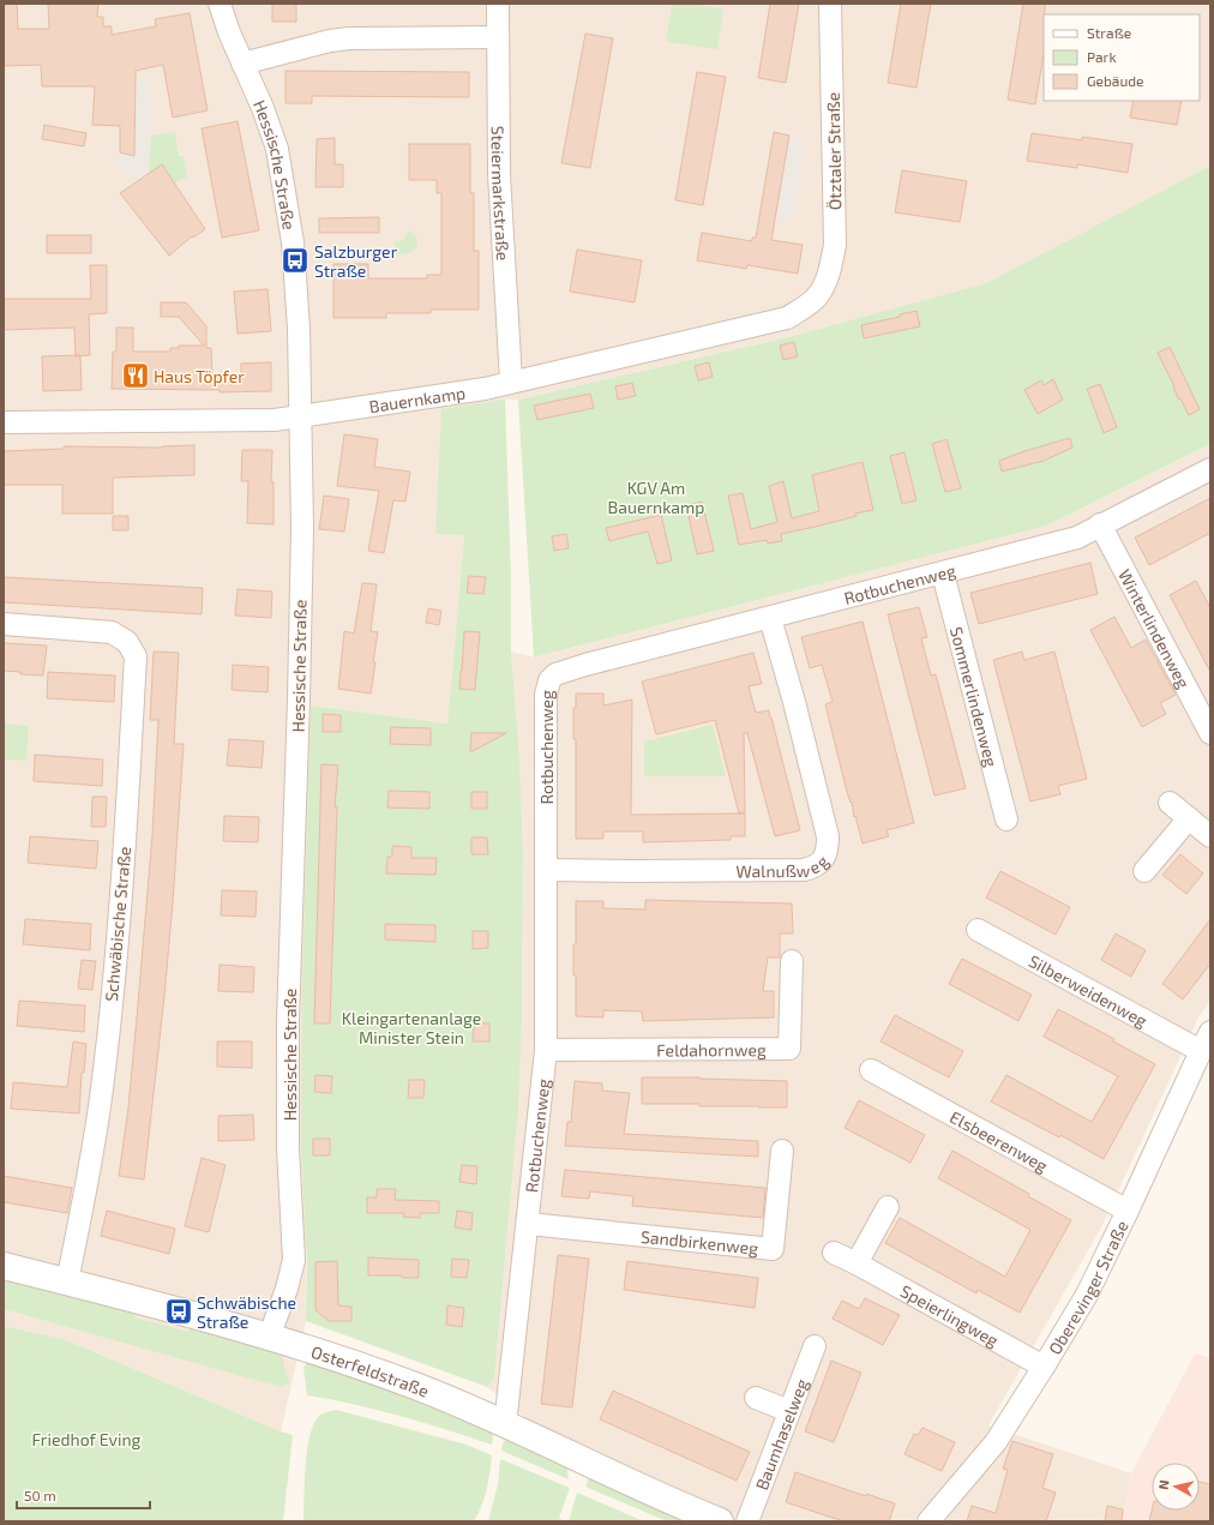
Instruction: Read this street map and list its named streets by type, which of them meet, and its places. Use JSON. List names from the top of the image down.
{
  "streets": {
    "street": [
      "Ötztaler Straße",
      "Hessische Straße",
      "Steiermarkstraße",
      "Bauernkamp",
      "Rotbuchenweg",
      "Winterlindenweg",
      "Sommerlindenweg",
      "Walnußweg",
      "Schwäbische Straße",
      "Silberweidenweg",
      "Feldahornweg",
      "Elsbeerenweg",
      "Sandbirkenweg",
      "Oberevinger Straße",
      "Speierlingweg",
      "Osterfeldstraße",
      "Baumhaselweg"
    ]
  },
  "crossings": [
    ["Ötztaler Straße", "Bauernkamp"],
    ["Hessische Straße", "Bauernkamp"],
    ["Hessische Straße", "Osterfeldstraße"],
    ["Steiermarkstraße", "Bauernkamp"],
    ["Rotbuchenweg", "Winterlindenweg"],
    ["Rotbuchenweg", "Sommerlindenweg"],
    ["Rotbuchenweg", "Walnußweg"],
    ["Rotbuchenweg", "Feldahornweg"],
    ["Rotbuchenweg", "Sandbirkenweg"],
    ["Rotbuchenweg", "Osterfeldstraße"],
    ["Schwäbische Straße", "Osterfeldstraße"],
    ["Silberweidenweg", "Oberevinger Straße"],
    ["Elsbeerenweg", "Oberevinger Straße"],
    ["Oberevinger Straße", "Speierlingweg"]
  ],
  "parks": ["KGV Am Bauernkamp", "Kleingartenanlage Minister Stein", "Friedhof Eving"],
  "places": {
    "bus stop": ["Salzburger Straße", "Schwäbische Straße"],
    "restaurant": ["Haus Töpfer"]
  },
  "legend": ["Straße", "Park", "Gebäude"],
  "scale_bar": "50 m",
  "north": "left"
}
